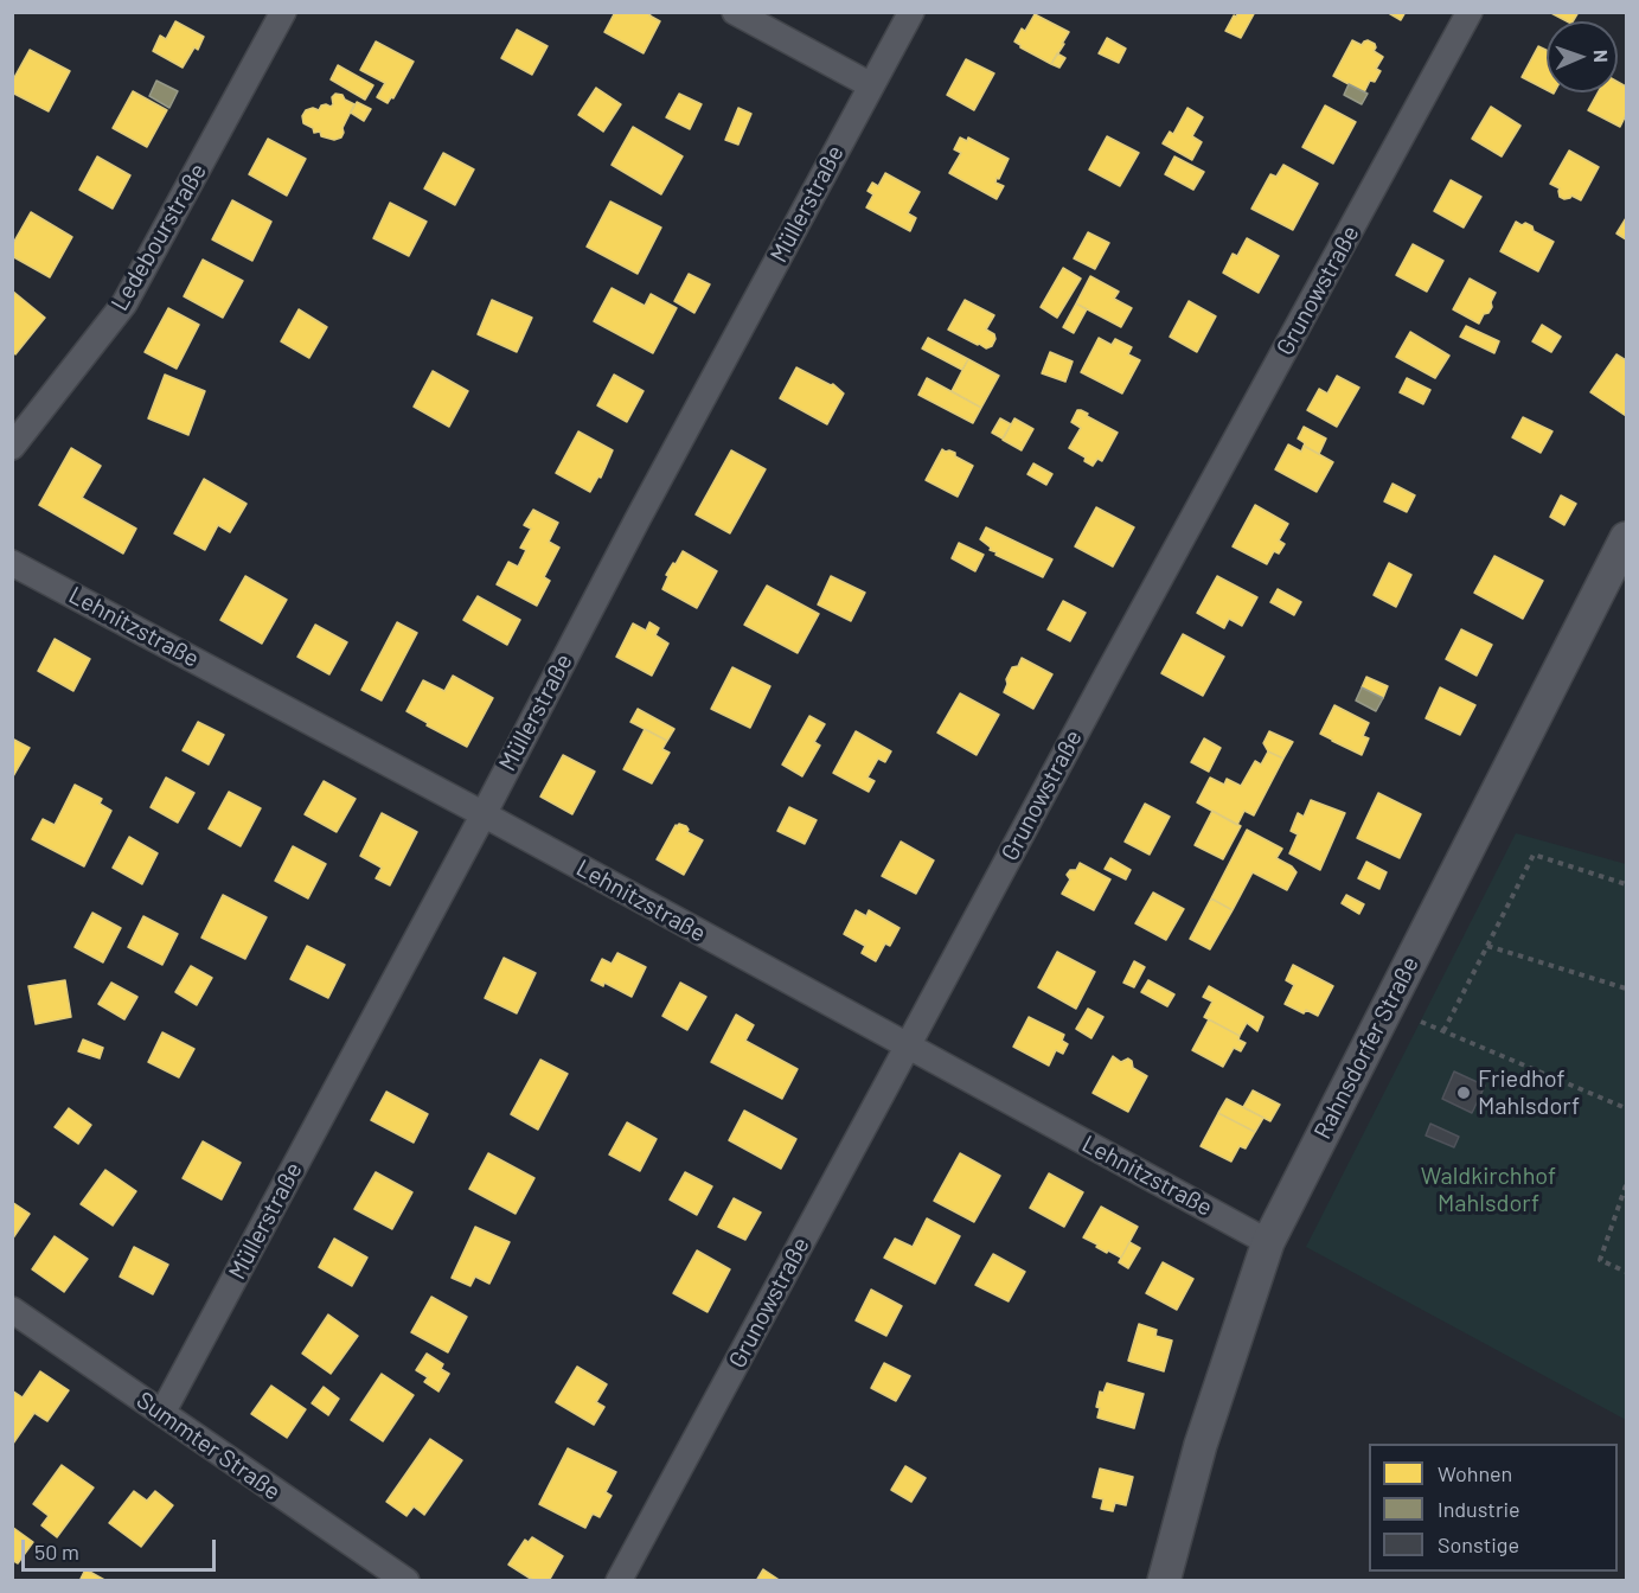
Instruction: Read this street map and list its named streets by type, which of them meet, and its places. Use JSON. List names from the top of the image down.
{
  "streets": {
    "street": [
      "Müllerstraße",
      "Ledebourstraße",
      "Grunowstraße",
      "Lehnitzstraße",
      "Rahnsdorfer Straße",
      "Summter Straße"
    ]
  },
  "crossings": [
    ["Müllerstraße", "Lehnitzstraße"],
    ["Müllerstraße", "Summter Straße"],
    ["Grunowstraße", "Lehnitzstraße"],
    ["Lehnitzstraße", "Rahnsdorfer Straße"]
  ],
  "parks": ["Waldkirchhof Mahlsdorf"],
  "places": ["Friedhof Mahlsdorf"],
  "legend": ["Wohnen", "Industrie", "Sonstige"],
  "scale_bar": "50 m",
  "north": "right"
}
